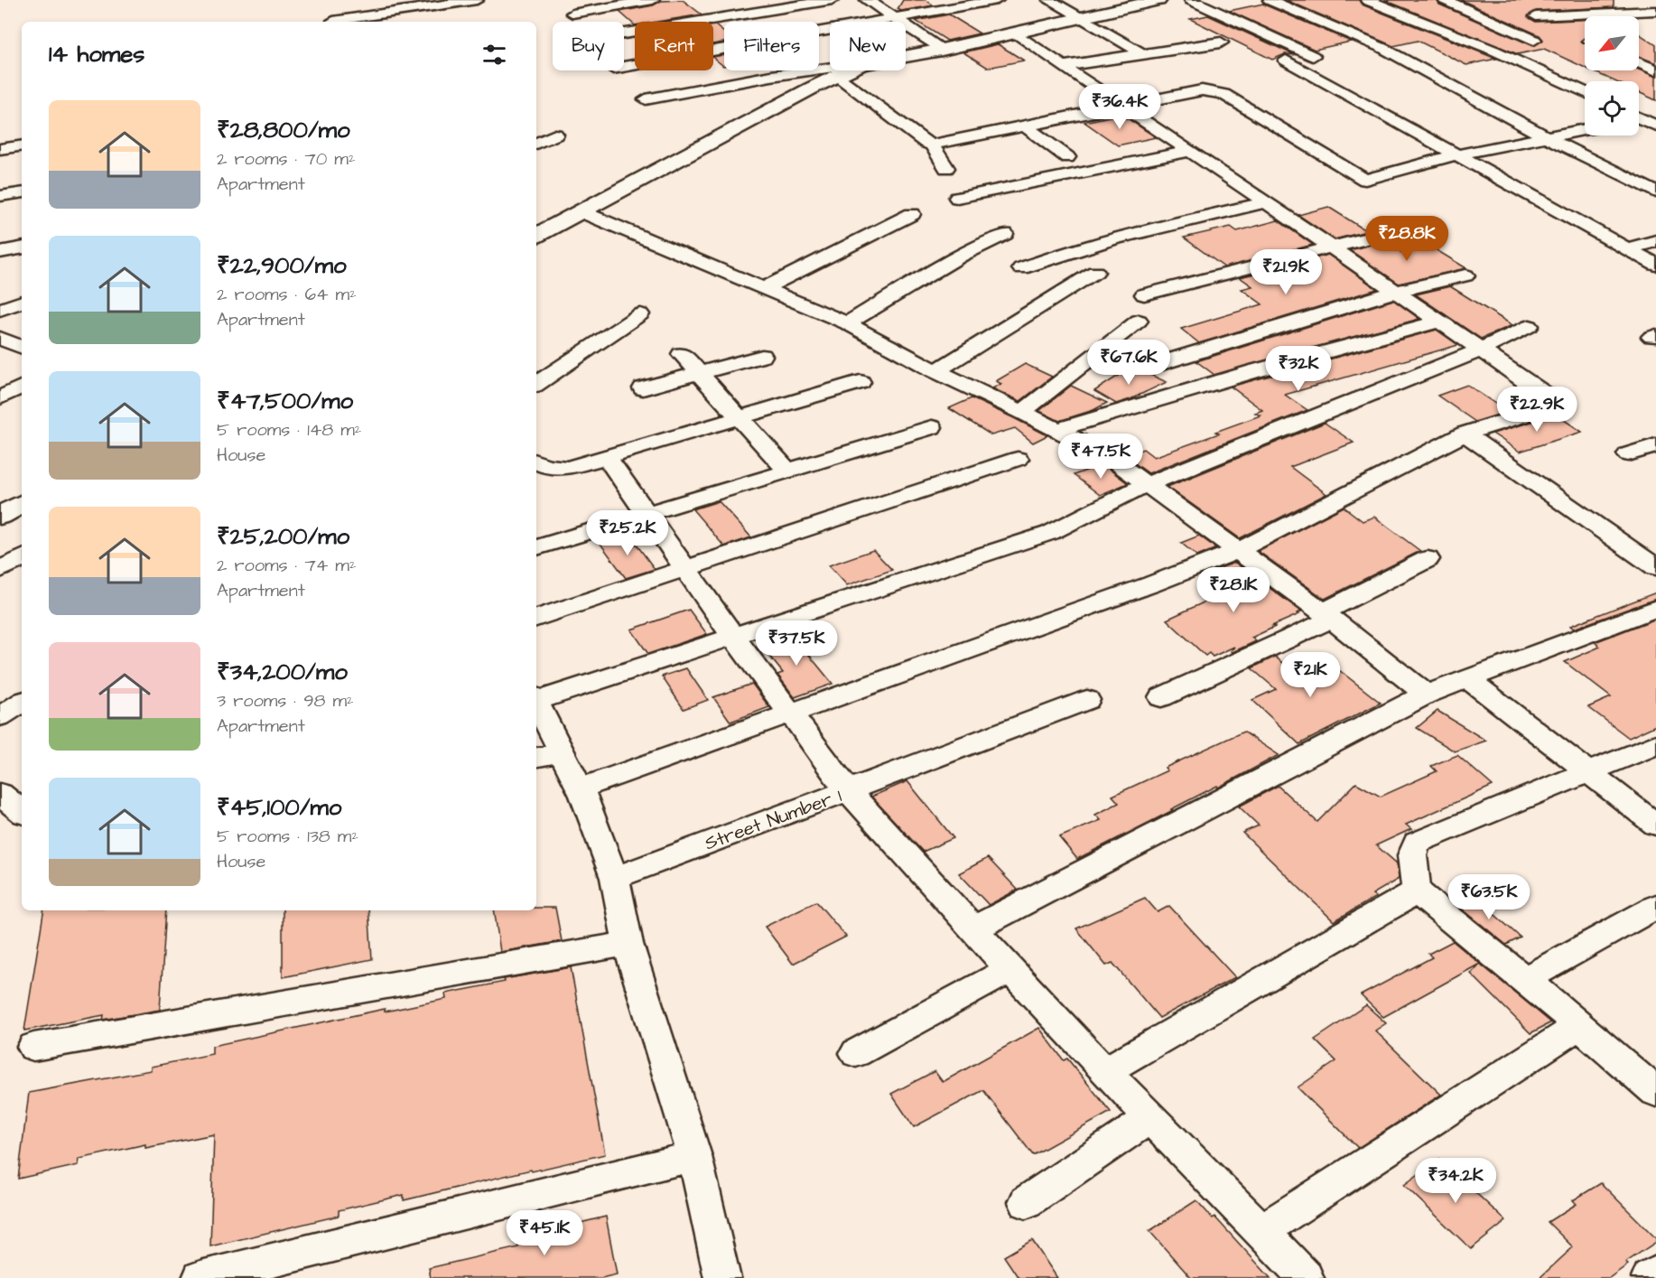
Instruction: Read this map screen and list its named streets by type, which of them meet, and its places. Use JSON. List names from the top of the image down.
{
  "streets": {
    "street": ["Street Number 1"]
  },
  "north": "bottom left",
  "page": {
    "chip": [
      "Buy",
      "Rent",
      "Filters",
      "New"
    ],
    "heading": "14 homes",
    "price": [
      "₹36.4K",
      "₹28.8K",
      "₹21.9K",
      "₹67.6K",
      "₹32K",
      "₹22.9K",
      "₹47.5K",
      "₹25.2K",
      "₹28.1K",
      "₹37.5K",
      "₹21K",
      "₹63.5K",
      "₹34.2K",
      "₹45.1K"
    ],
    "list": [
      {
        "name": "₹28,800/mo",
        "note": "2 rooms · 70 m² · Apartment"
      },
      {
        "name": "₹22,900/mo",
        "note": "2 rooms · 64 m² · Apartment"
      },
      {
        "name": "₹47,500/mo",
        "note": "5 rooms · 148 m² · House"
      },
      {
        "name": "₹25,200/mo",
        "note": "2 rooms · 74 m² · Apartment"
      },
      {
        "name": "₹34,200/mo",
        "note": "3 rooms · 98 m² · Apartment"
      },
      {
        "name": "₹45,100/mo",
        "note": "5 rooms · 138 m² · House"
      }
    ]
  }
}
